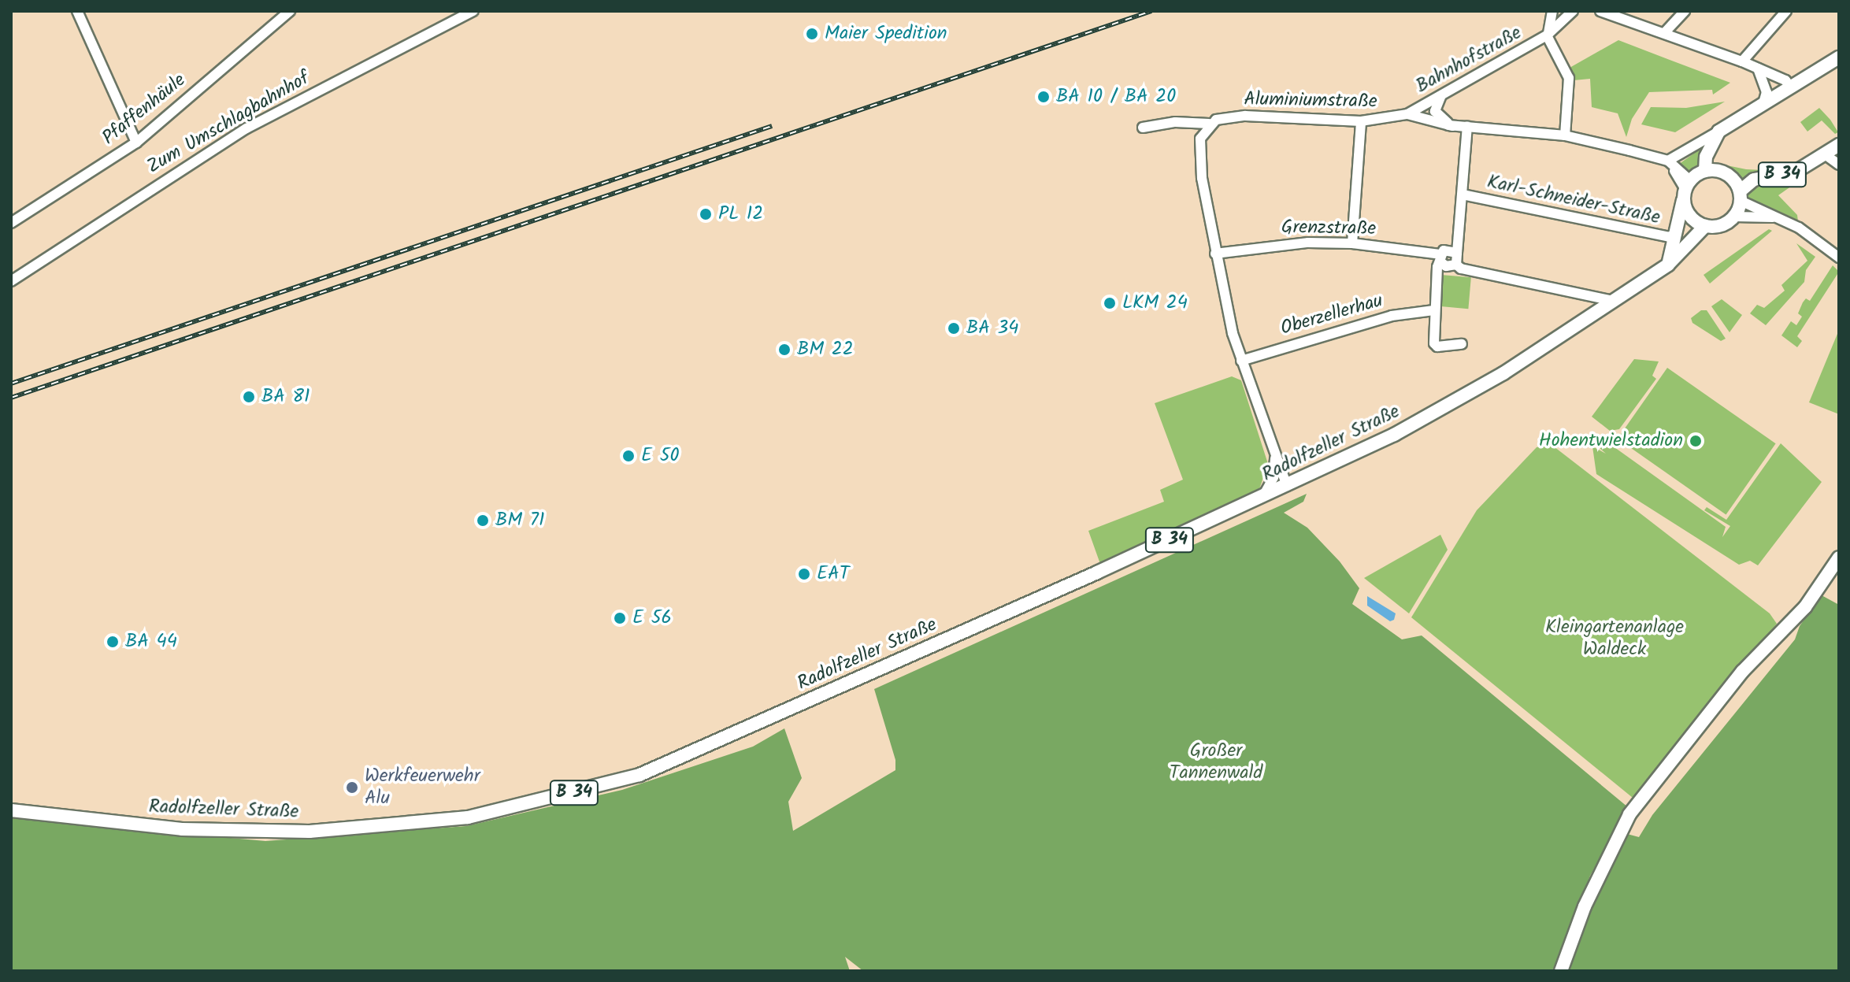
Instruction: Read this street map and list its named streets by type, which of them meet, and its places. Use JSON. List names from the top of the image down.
{
  "streets": {
    "main road": ["B 34", "Radolfzeller Straße"],
    "street": [
      "Bahnhofstraße",
      "Aluminiumstraße",
      "Pfaffenhäule",
      "Zum Umschlagbahnhof",
      "Karl-Schneider-Straße",
      "Grenzstraße",
      "Oberzellerhau"
    ]
  },
  "crossings": [
    ["Bahnhofstraße", "Aluminiumstraße"],
    ["Aluminiumstraße", "B 34"],
    ["Aluminiumstraße", "Radolfzeller Straße"],
    ["B 34", "Radolfzeller Straße"]
  ],
  "parks": ["Kleingartenanlage Waldeck", "Großer Tannenwald"],
  "places": [
    "Maier Spedition",
    "BA 10 / BA 20",
    "PL 12",
    "LKM 24",
    "BA 34",
    "BM 22",
    "BA 81",
    "Hohentwielstadion",
    "E 50",
    "BM 71",
    "EAT",
    "E 56",
    "BA 44",
    "Werkfeuerwehr Alu"
  ]
}
